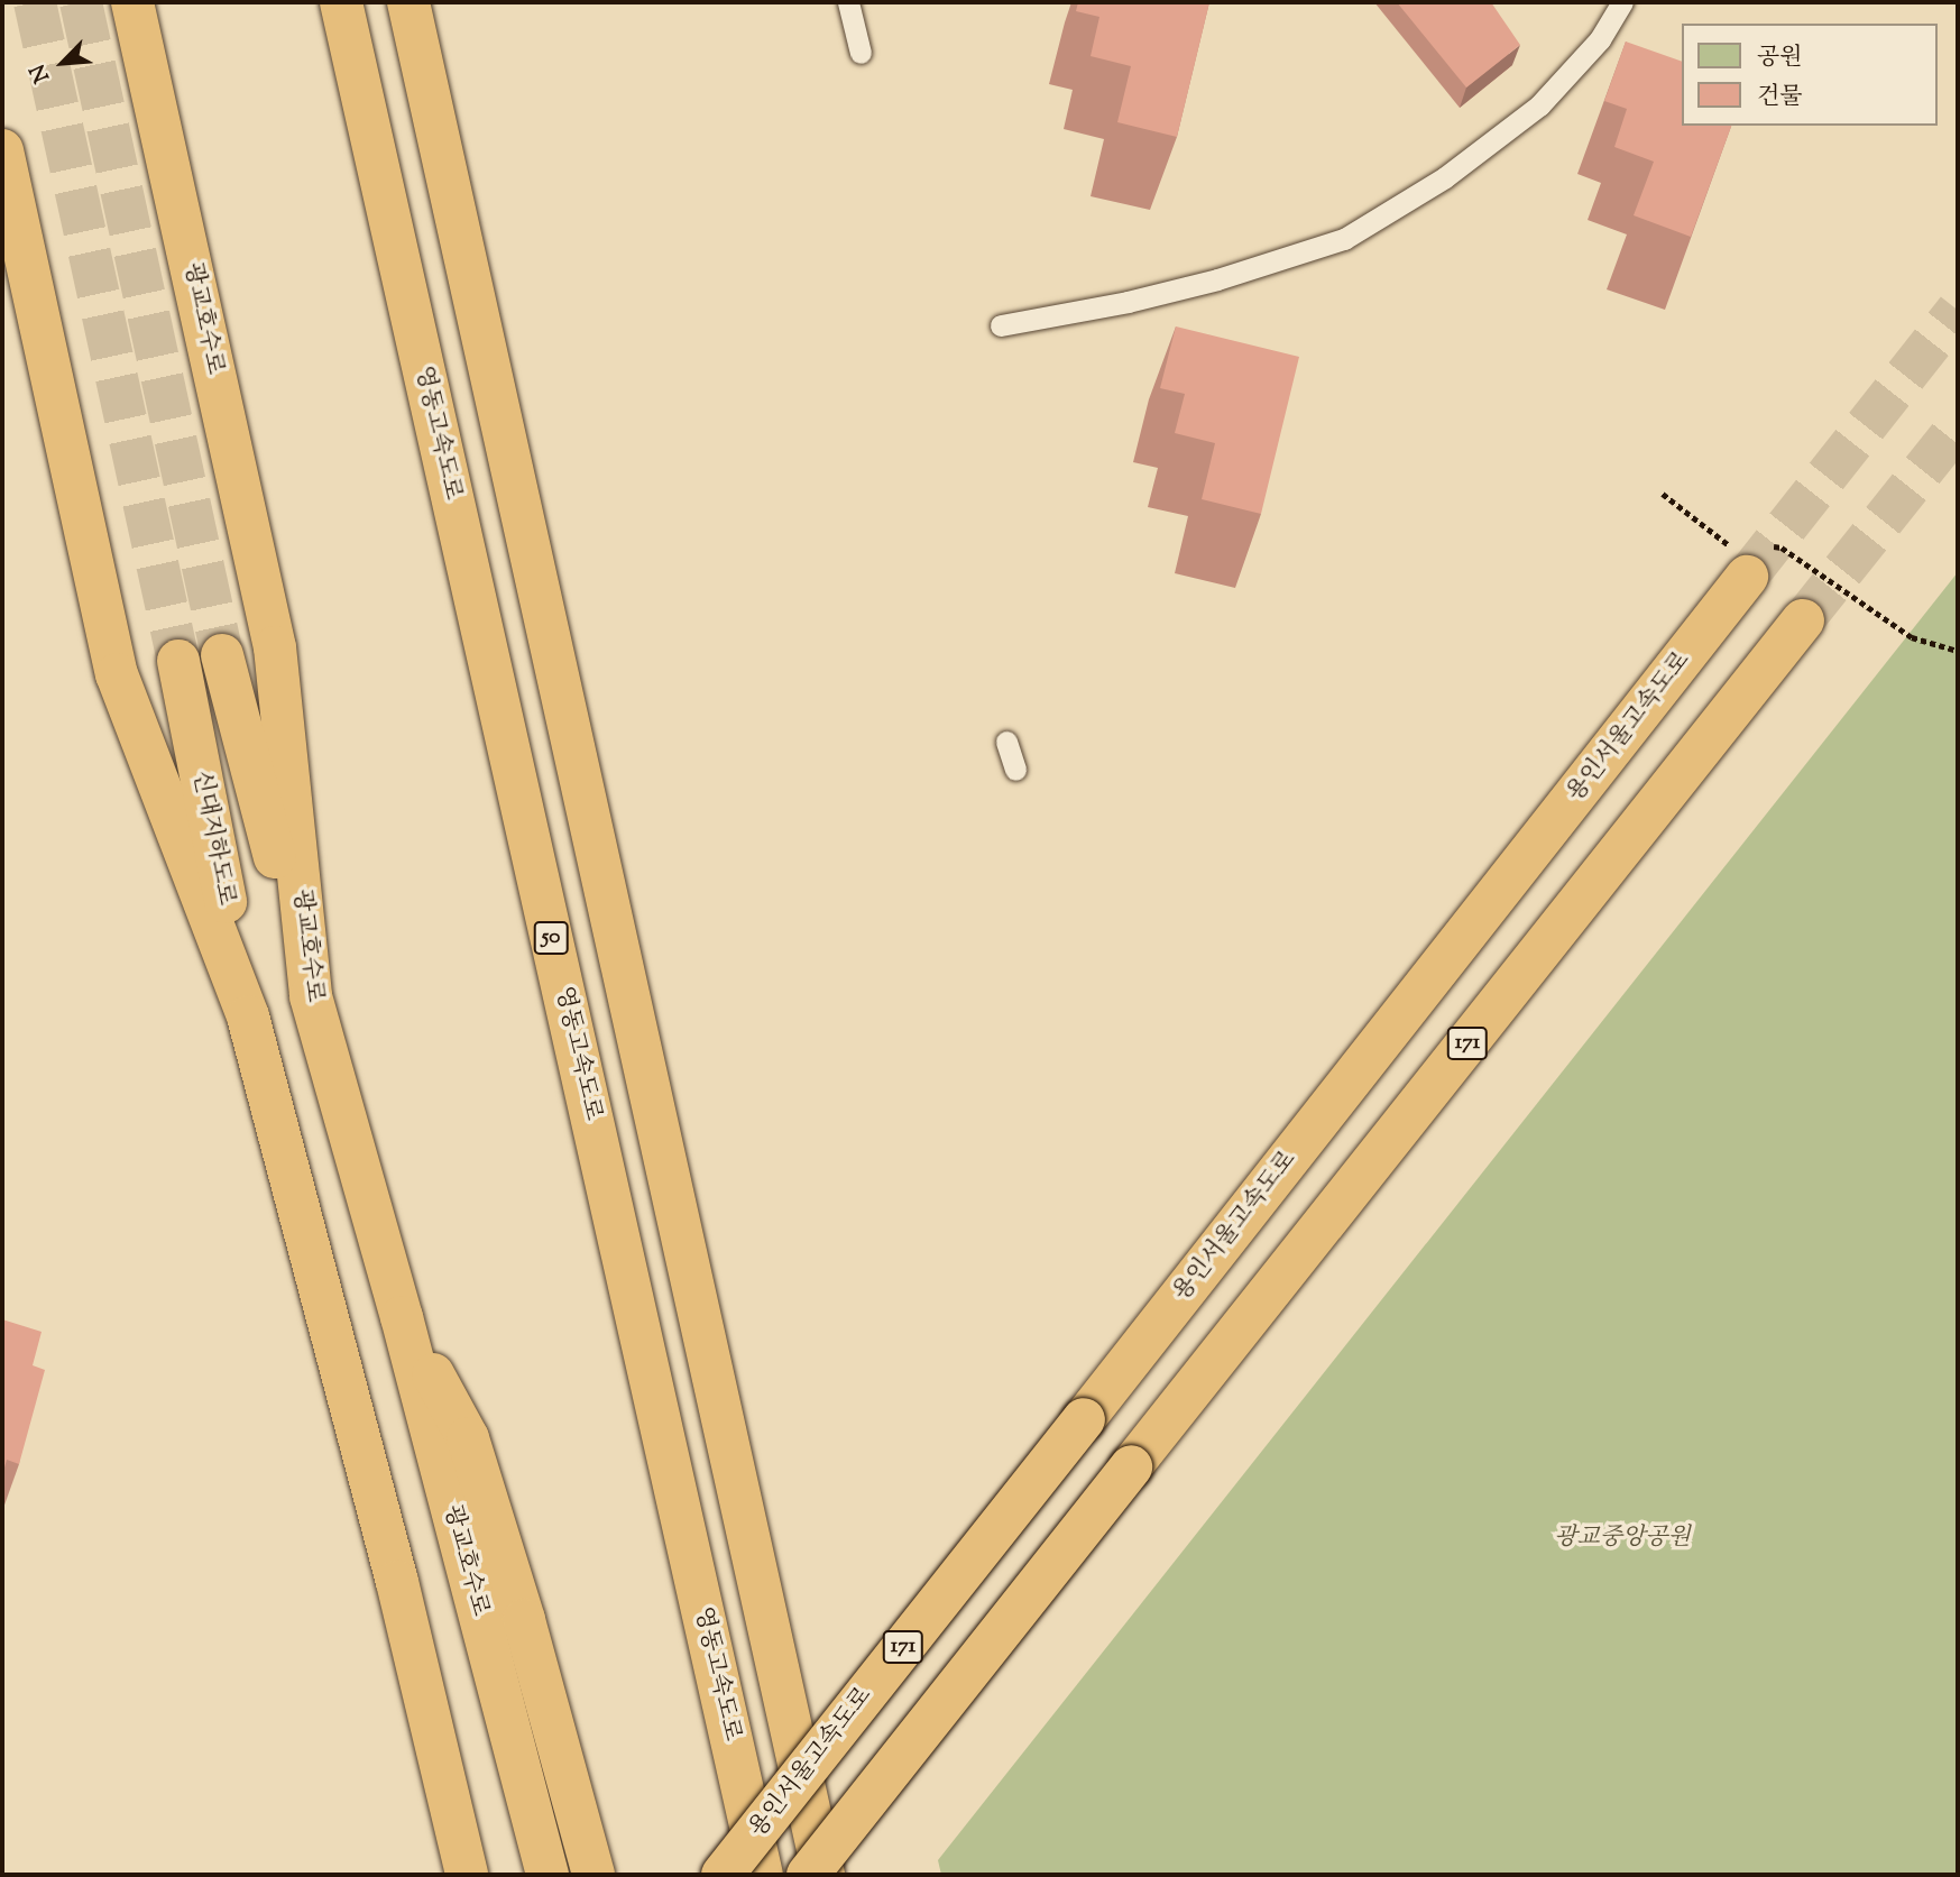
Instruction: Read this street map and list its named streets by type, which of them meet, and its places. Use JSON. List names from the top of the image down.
{
  "streets": {
    "highway": [
      "광교호수로",
      "영동고속도로",
      "용인서울고속도로",
      "신대지하도로",
      "50",
      "171"
    ]
  },
  "parks": ["광교중앙공원"],
  "legend": ["공원", "건물"],
  "north": "bottom left"
}
